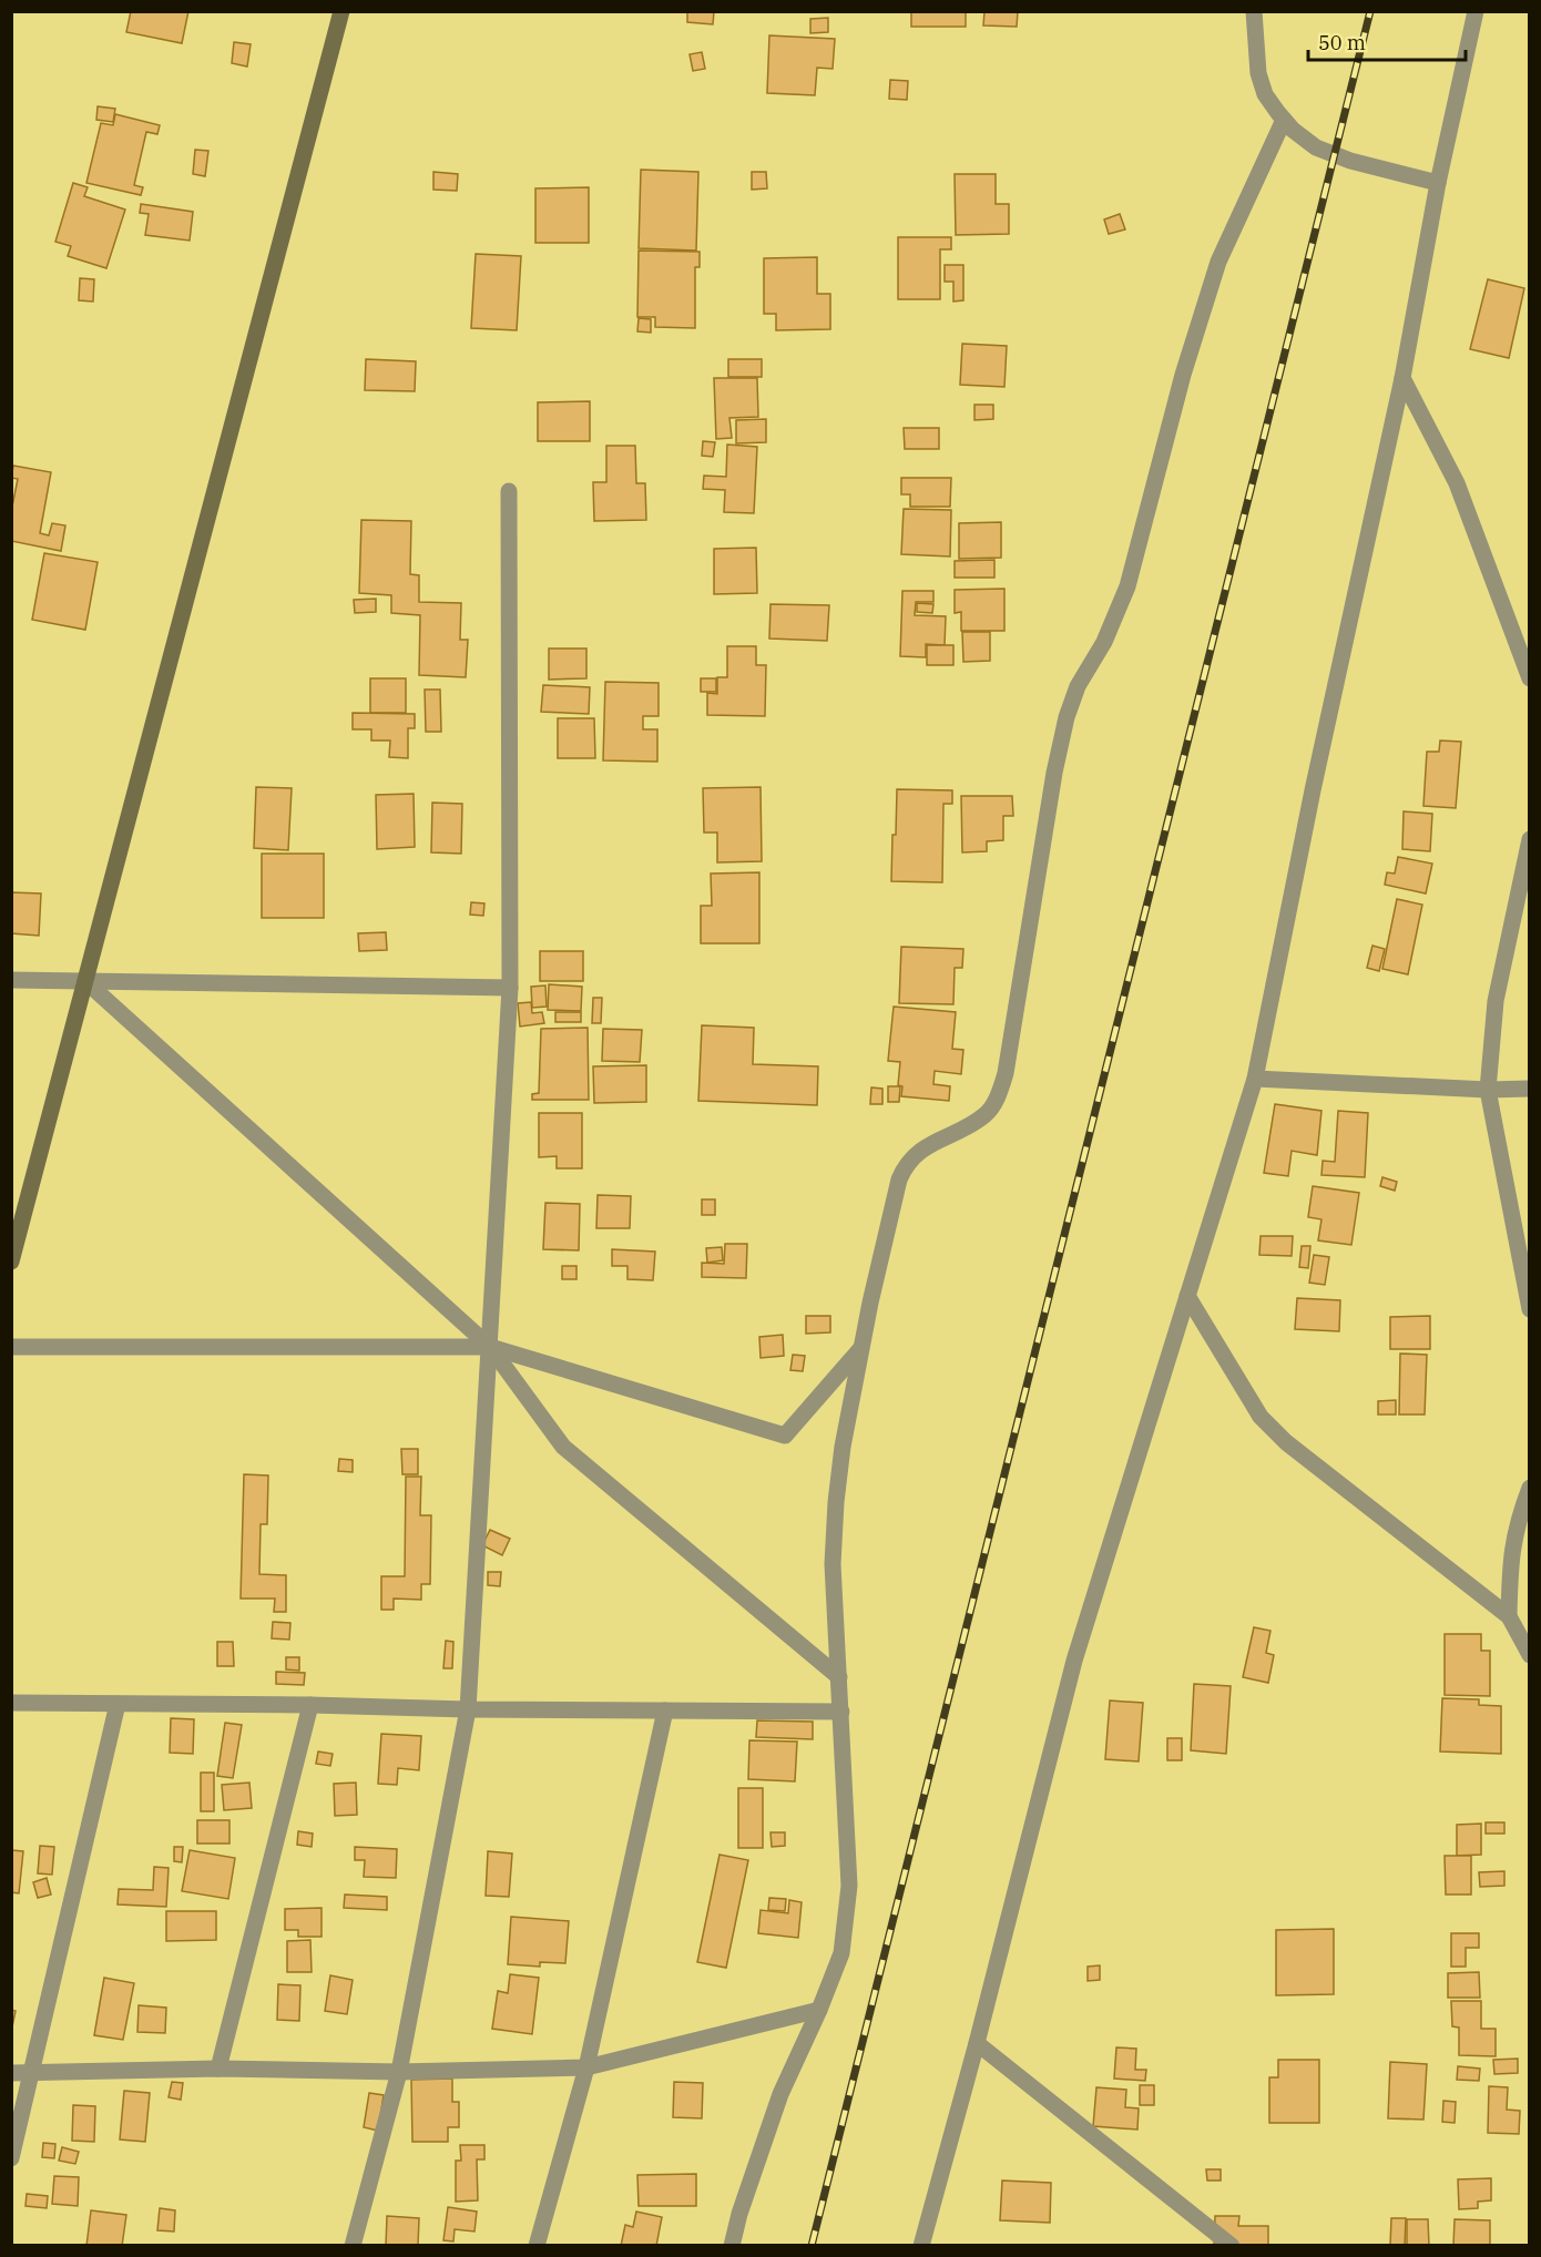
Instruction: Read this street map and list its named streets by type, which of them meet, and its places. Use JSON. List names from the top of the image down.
{
  "scale_bar": "50 m"
}
